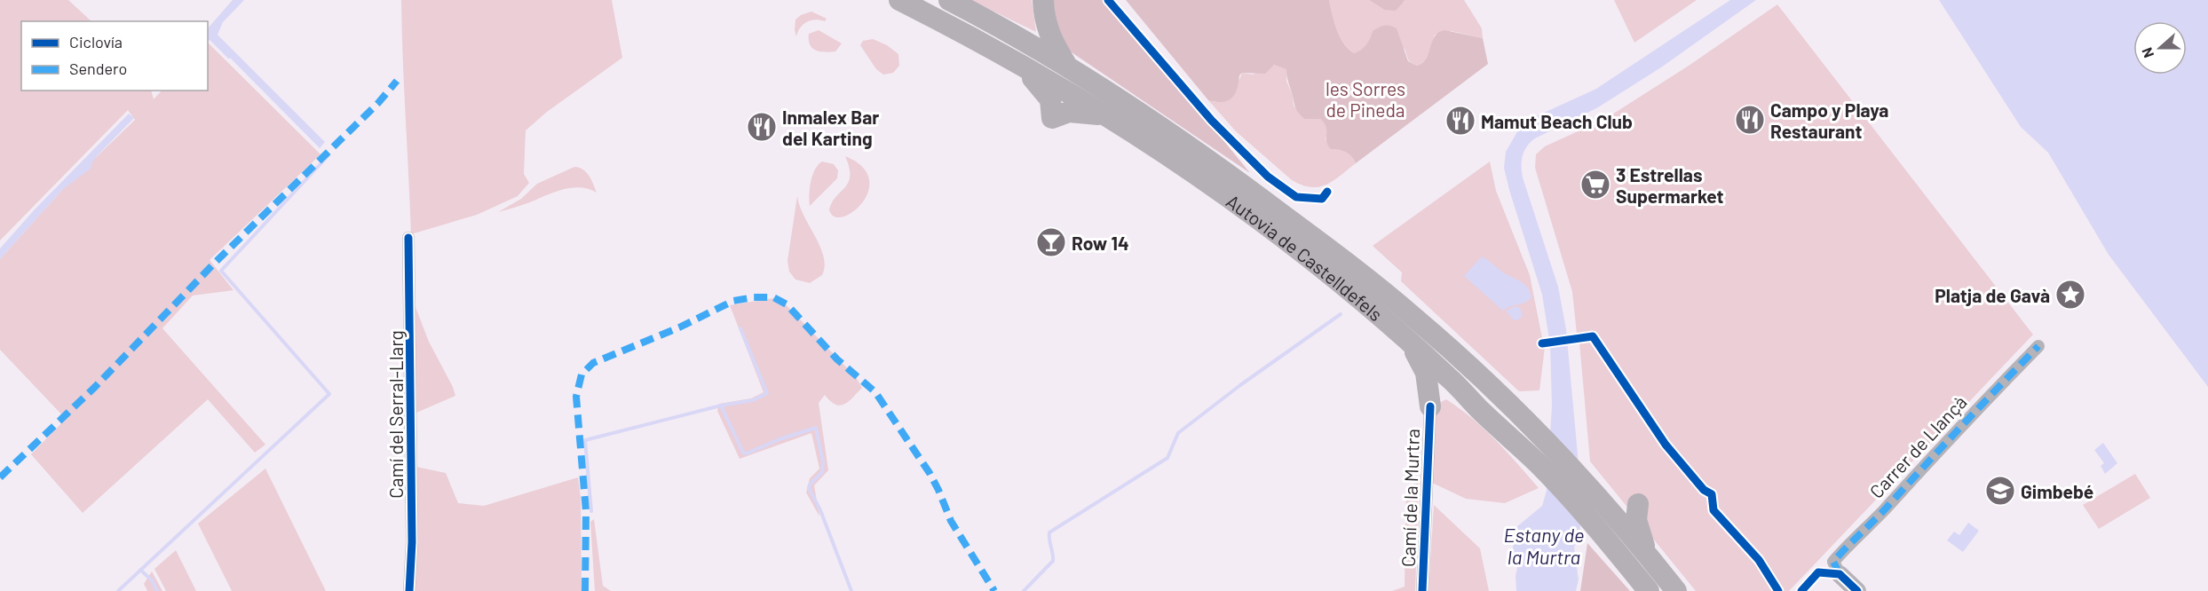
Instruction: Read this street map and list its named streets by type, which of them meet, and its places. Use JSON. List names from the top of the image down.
{
  "streets": {
    "highway": ["Autovia de Castelldefels"],
    "street": ["Camí del Serral-Llarg", "Carrer de Llançà", "Camí de la Murtra"]
  },
  "water": ["Estany de la Murtra"],
  "parks": ["les Sorres de Pineda"],
  "places": {
    "restaurant": ["Campo y Playa Restaurant", "Mamut Beach Club", "Inmalex Bar del Karting"],
    "supermarket": ["3 Estrellas Supermarket"],
    "bar": ["Row 14"],
    "place": ["Platja de Gavà"],
    "school or university": ["Gimbebé"]
  },
  "legend": ["Ciclovía", "Sendero"],
  "north": "left"
}
